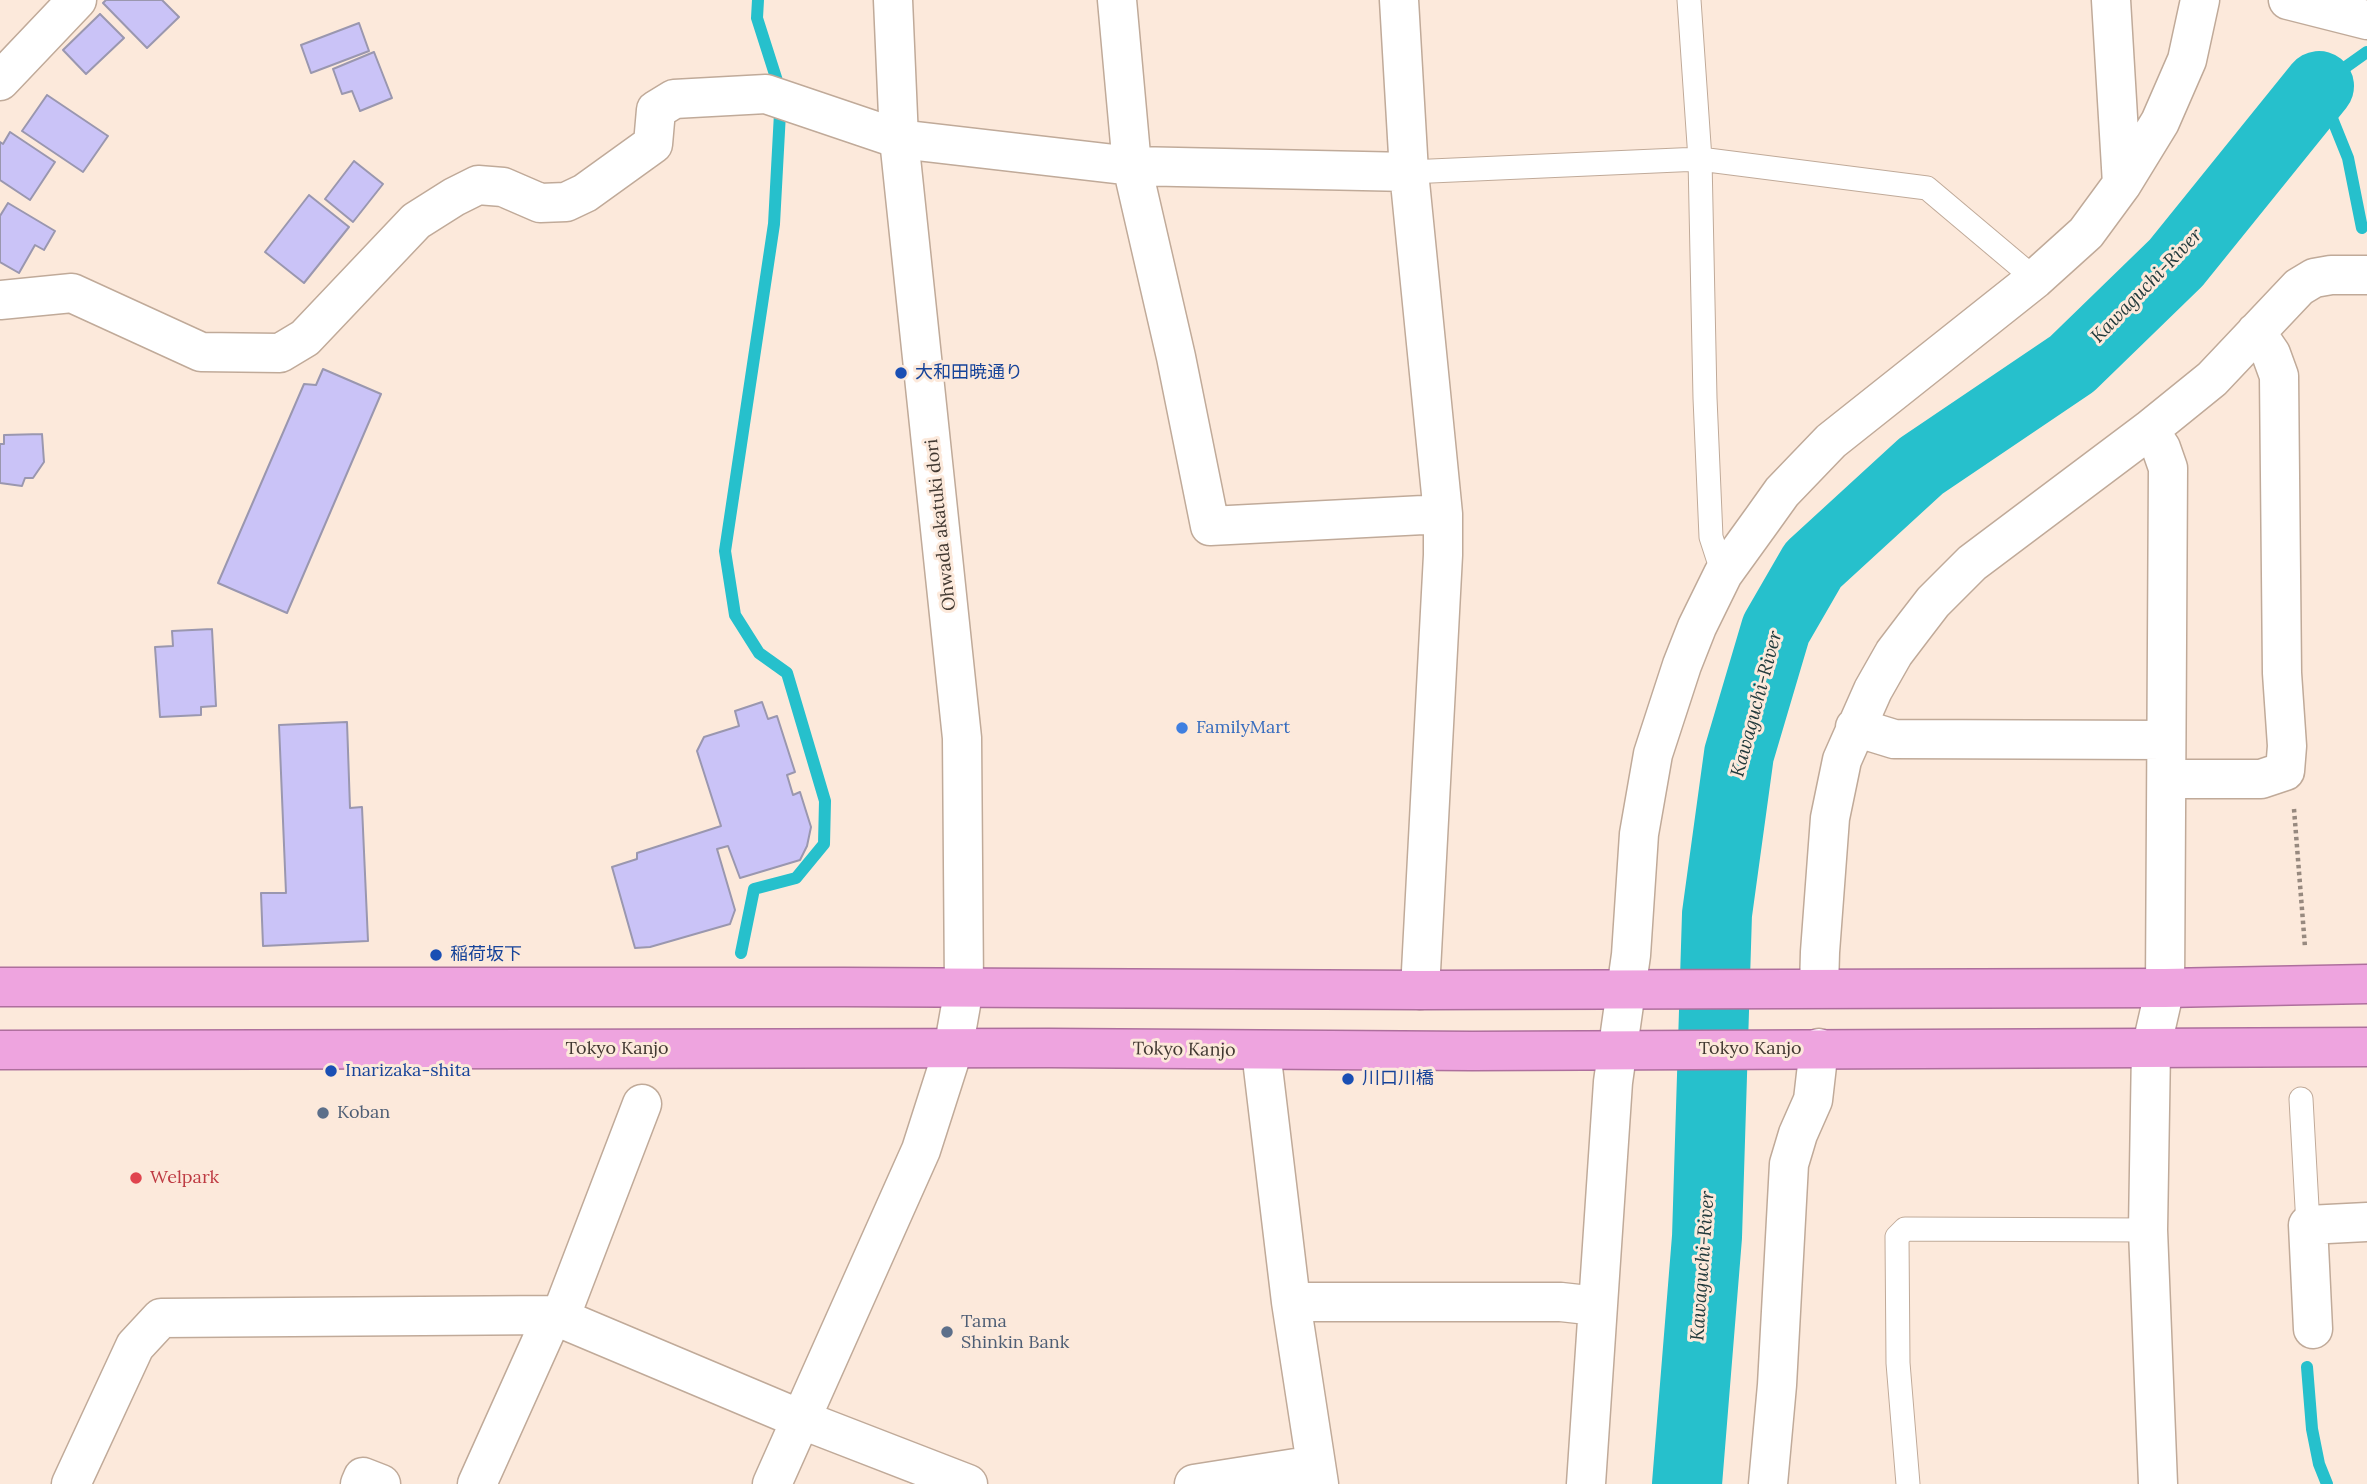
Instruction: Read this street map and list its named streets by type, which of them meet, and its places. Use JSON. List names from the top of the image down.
{
  "streets": {
    "highway": ["Tokyo Kanjo"],
    "street": ["Ohwada akatuki dori"]
  },
  "crossings": [
    ["Ohwada akatuki dori", "Tokyo Kanjo"]
  ],
  "water": ["Kawaguchi-River"],
  "places": [
    "大和田暁通り",
    "FamilyMart",
    "稲荷坂下",
    "Inarizaka-shita",
    "川口川橋",
    "Koban",
    "Welpark",
    "Tama Shinkin Bank"
  ]
}
